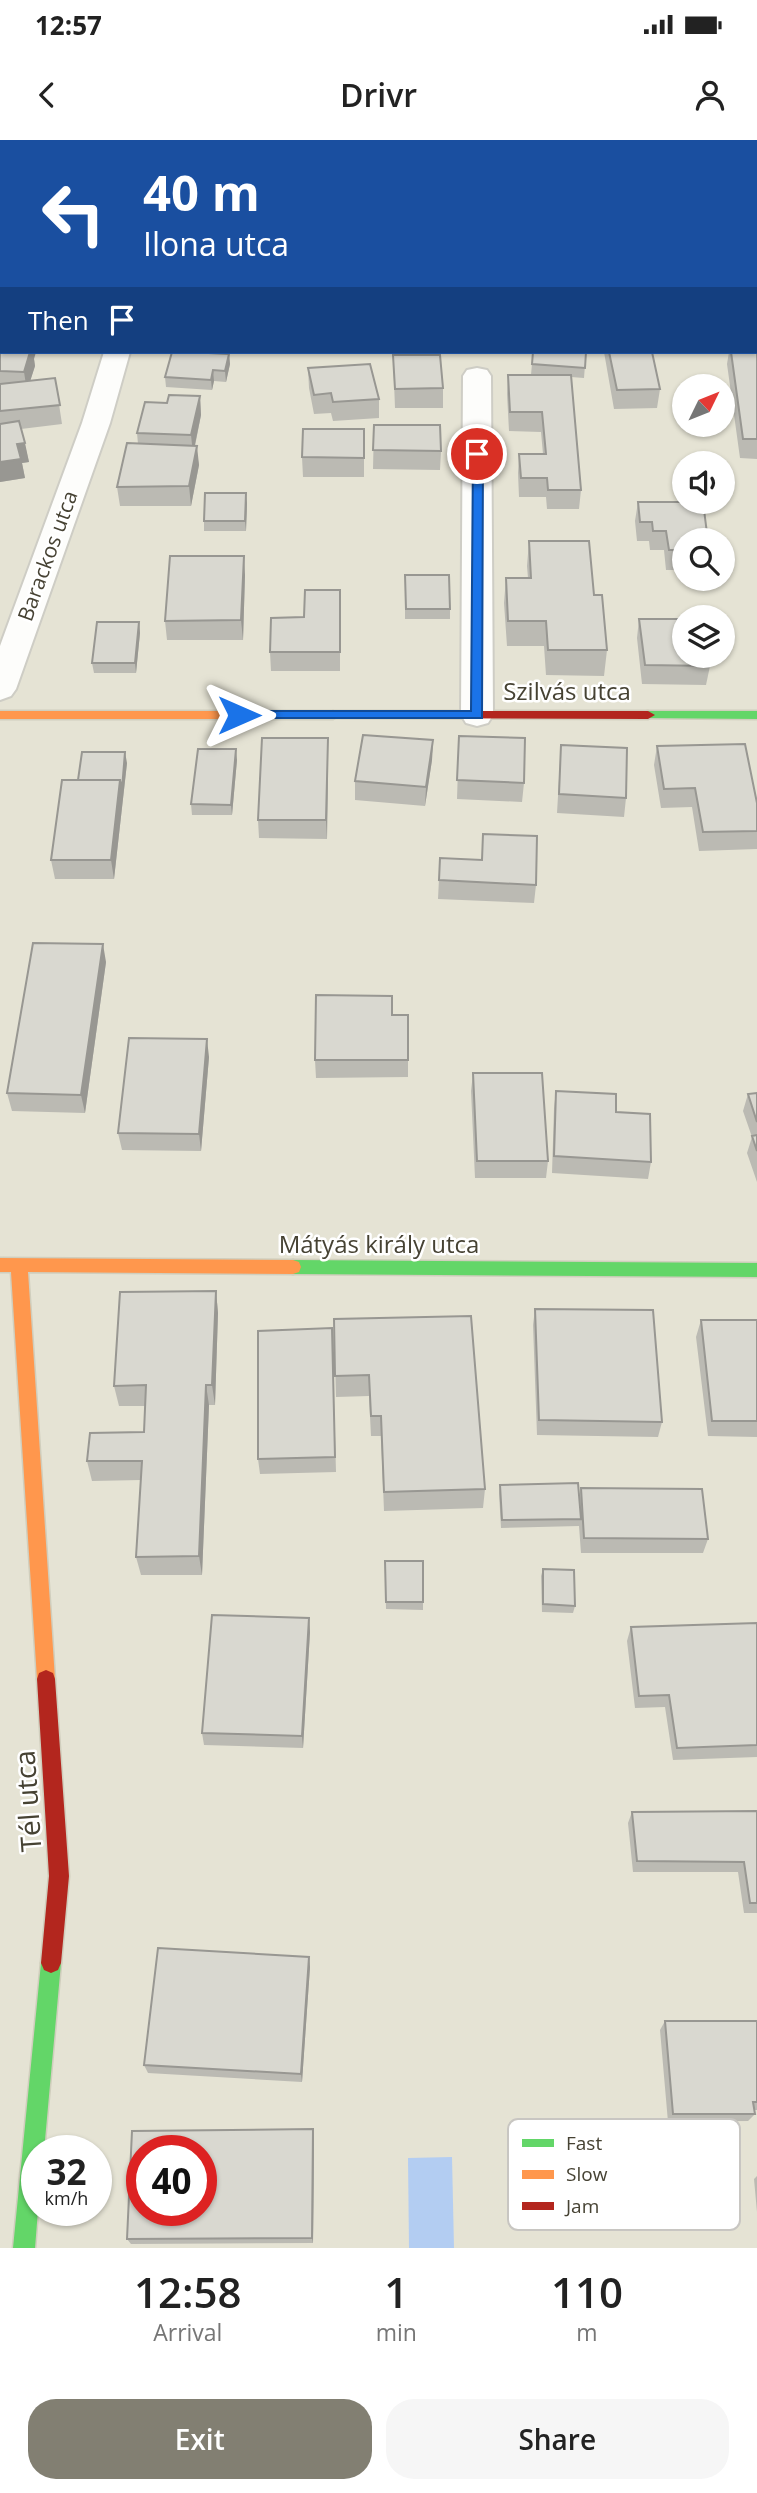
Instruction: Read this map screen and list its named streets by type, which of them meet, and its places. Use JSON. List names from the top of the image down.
{
  "streets": {
    "street": [
      "Barackos utca",
      "Szilvás utca",
      "Mátyás király utca",
      "Tél utca"
    ]
  },
  "crossings": [
    ["Mátyás király utca", "Tél utca"]
  ],
  "legend": ["Fast", "Slow", "Jam"],
  "north": "top right",
  "page": {
    "status": "12:57",
    "header": "Drivr",
    "turn": ["40 m", "Ilona utca"],
    "then": "Then",
    "speed": "32 km/h",
    "limit": "40",
    "eta": [
      "12:58",
      "Arrival",
      "1",
      "min",
      "110",
      "m"
    ],
    "buttons": ["Exit", "Share"]
  }
}
